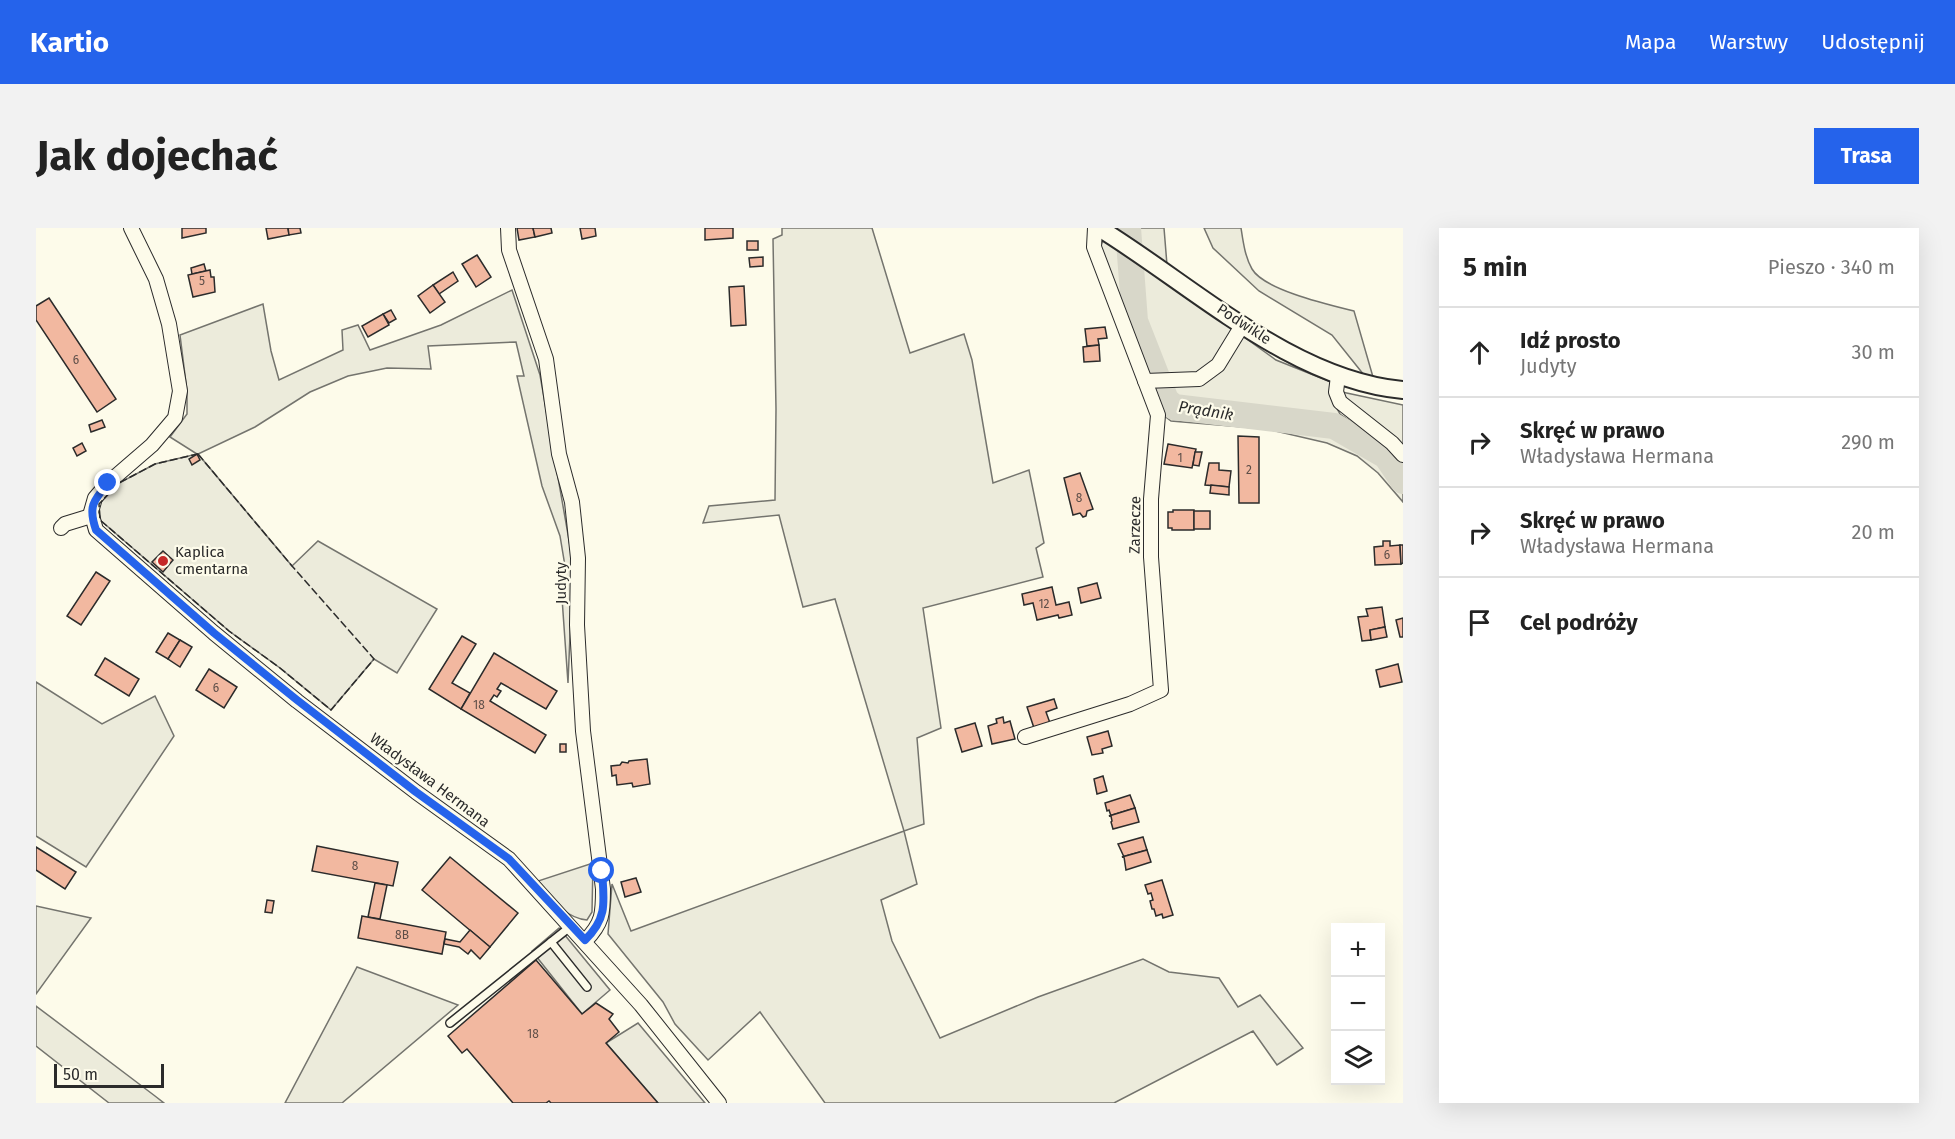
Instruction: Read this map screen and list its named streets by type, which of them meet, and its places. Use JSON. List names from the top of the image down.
{
  "streets": {
    "street": [
      "Podwikle",
      "Zarzecze",
      "Judyty",
      "Władysława Hermana"
    ]
  },
  "crossings": [
    ["Podwikle", "Zarzecze"],
    ["Judyty", "Władysława Hermana"]
  ],
  "water": ["Prądnik"],
  "places": ["Kaplica cmentarna"],
  "house_numbers": [
    "5",
    "6",
    "1",
    "2",
    "8",
    "6",
    "12",
    "6",
    "18",
    "8",
    "8B",
    "18"
  ],
  "scale_bar": "50 m",
  "page": {
    "header": "Kartio",
    "nav": ["Mapa", "Warstwy", "Udostępnij"],
    "buttons": "Trasa",
    "title": "Jak dojechać",
    "heading": ["5 min", "Pieszo · 340 m"],
    "list": [
      ["Idź prosto", "Judyty", "30 m"],
      ["Skręć w prawo", "Władysława Hermana", "290 m"],
      ["Skręć w prawo", "Władysława Hermana", "20 m"],
      "Cel podróży"
    ],
    "map_buttons": ["+", "−"],
    "scale": "50 m"
  }
}
